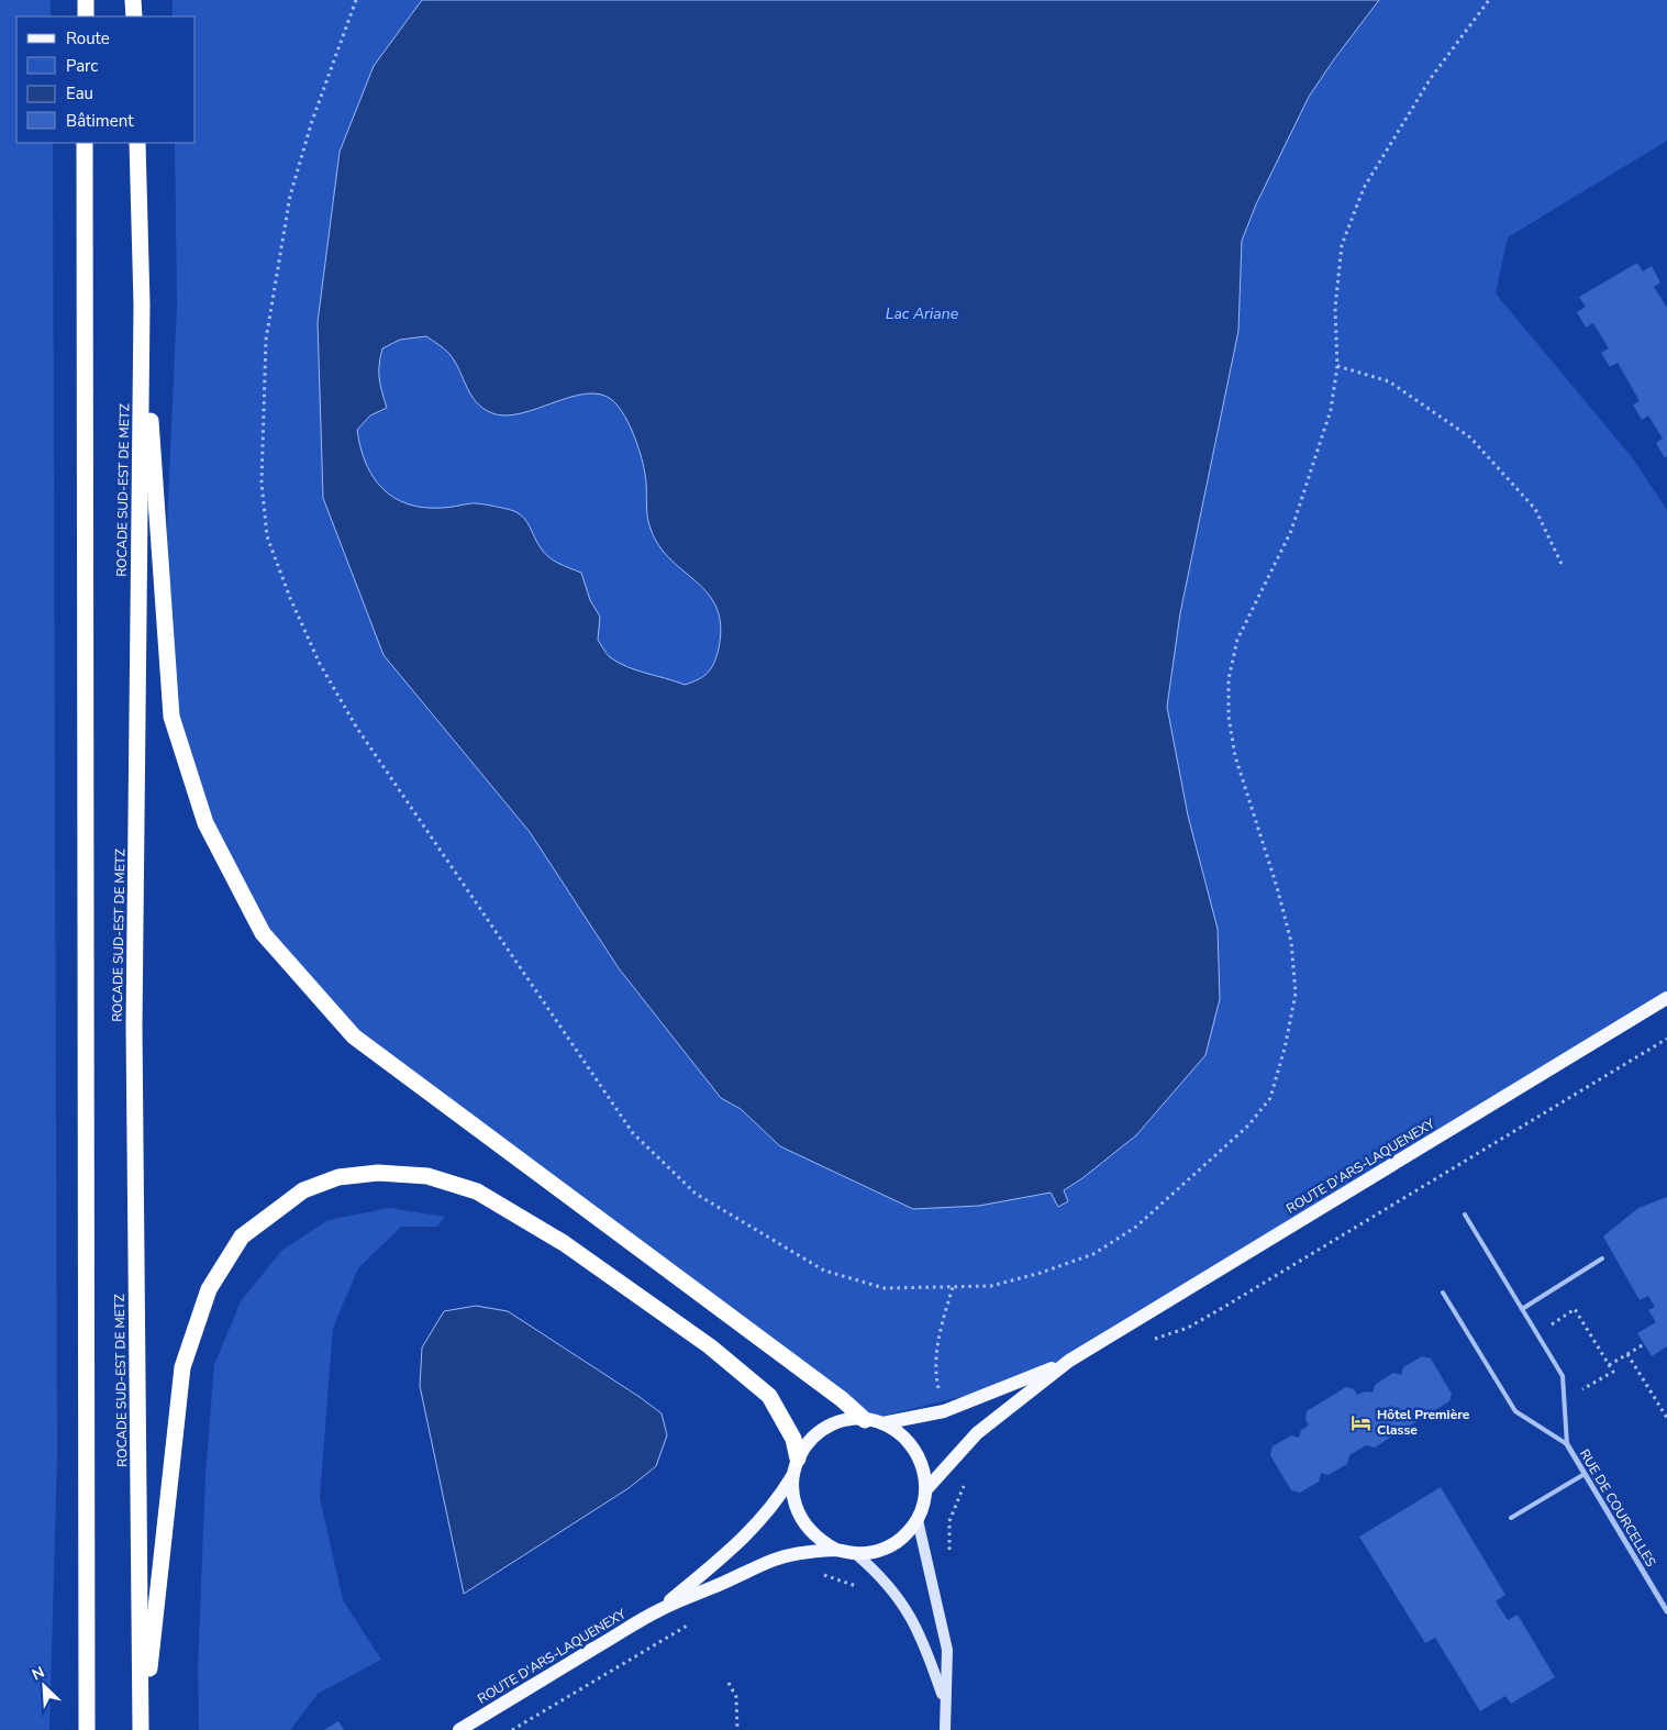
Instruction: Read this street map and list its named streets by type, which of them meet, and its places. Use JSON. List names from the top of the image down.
{
  "streets": {
    "highway": ["ROCADE SUD-EST DE METZ"],
    "main road": ["ROUTE D'ARS-LAQUENEXY"],
    "street": ["RUE DE COURCELLES"]
  },
  "water": ["Lac Ariane"],
  "places": {
    "hotel": ["Hôtel Première Classe"]
  },
  "legend": [
    "Route",
    "Parc",
    "Eau",
    "Bâtiment"
  ],
  "north": "top left"
}
